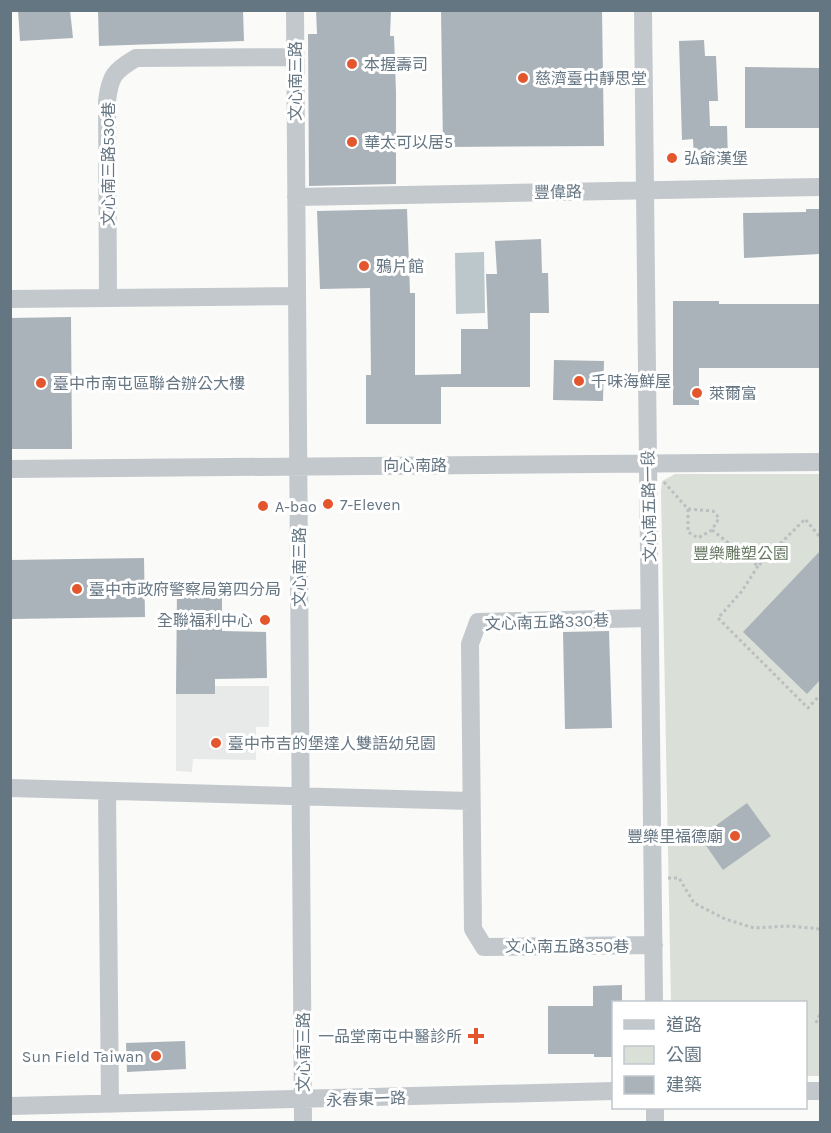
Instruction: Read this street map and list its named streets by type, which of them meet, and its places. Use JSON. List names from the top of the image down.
{
  "streets": {
    "street": [
      "文心南三路",
      "文心南三路530巷",
      "豐偉路",
      "向心南路",
      "文心南五路一段",
      "文心南五路330巷",
      "文心南五路350巷",
      "永春東一路"
    ]
  },
  "crossings": [
    ["文心南三路", "文心南三路530巷"],
    ["文心南三路", "豐偉路"],
    ["文心南三路", "向心南路"],
    ["文心南三路", "永春東一路"],
    ["豐偉路", "文心南五路一段"],
    ["向心南路", "文心南五路一段"],
    ["文心南五路一段", "文心南五路330巷"],
    ["文心南五路一段", "文心南五路350巷"],
    ["文心南五路330巷", "文心南五路350巷"]
  ],
  "parks": ["豐樂雕塑公園"],
  "places": {
    "other": [
      "本握壽司",
      "慈濟臺中靜思堂",
      "華太可以居5",
      "弘爺漢堡",
      "鴉片館",
      "千味海鮮屋",
      "臺中市南屯區聯合辦公大樓",
      "萊爾富",
      "7-Eleven",
      "A-bao",
      "臺中市政府警察局第四分局",
      "全聯福利中心",
      "臺中市吉的堡達人雙語幼兒園",
      "豐樂里福德廟",
      "Sun Field Taiwan"
    ],
    "health": ["一品堂南屯中醫診所"]
  },
  "legend": ["道路", "公園", "建築"]
}
